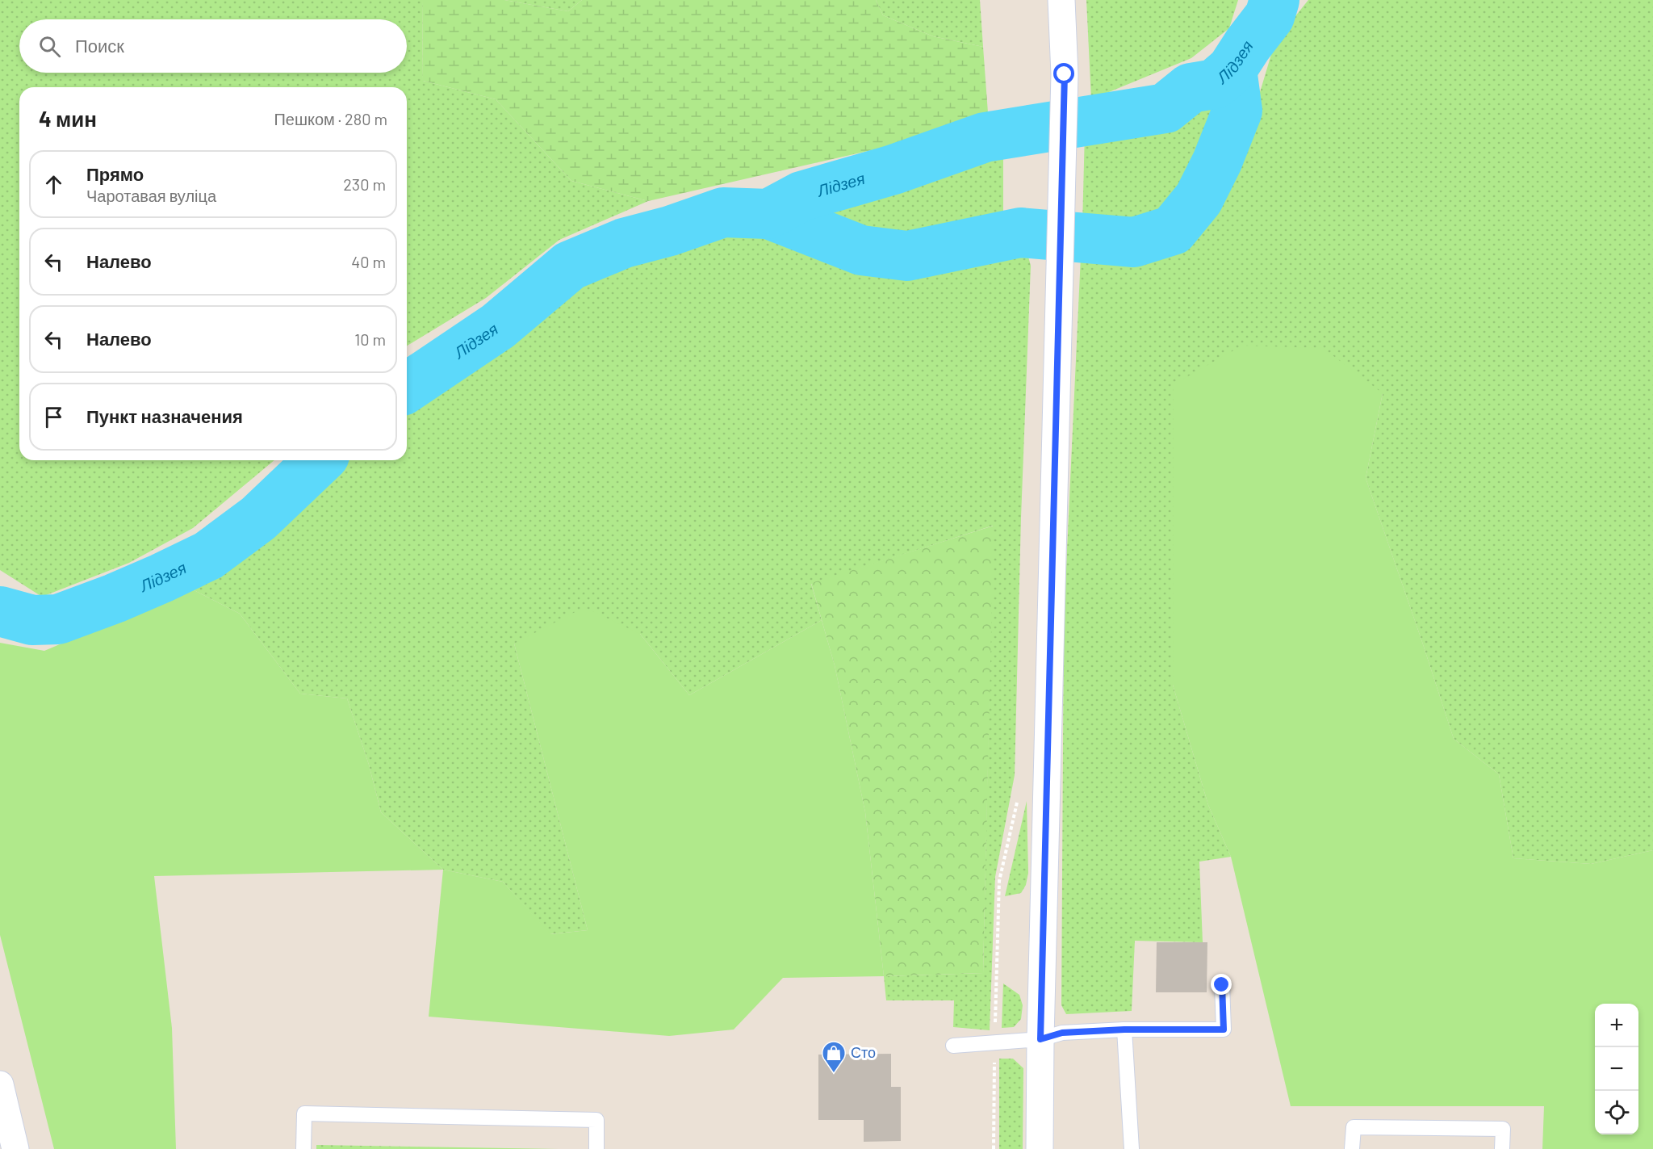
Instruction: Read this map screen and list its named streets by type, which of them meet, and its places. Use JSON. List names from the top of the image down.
{
  "water": ["Лідзея"],
  "places": {
    "shop": ["Сто"]
  },
  "page": {
    "search": "Поиск",
    "heading": ["4 мин", "Пешком · 280 m"],
    "list": [
      ["Прямо", "Чаротавая вуліца", "230 m"],
      ["Налево", "40 m"],
      ["Налево", "10 m"],
      "Пункт назначения"
    ],
    "map_buttons": ["+", "−"]
  }
}
